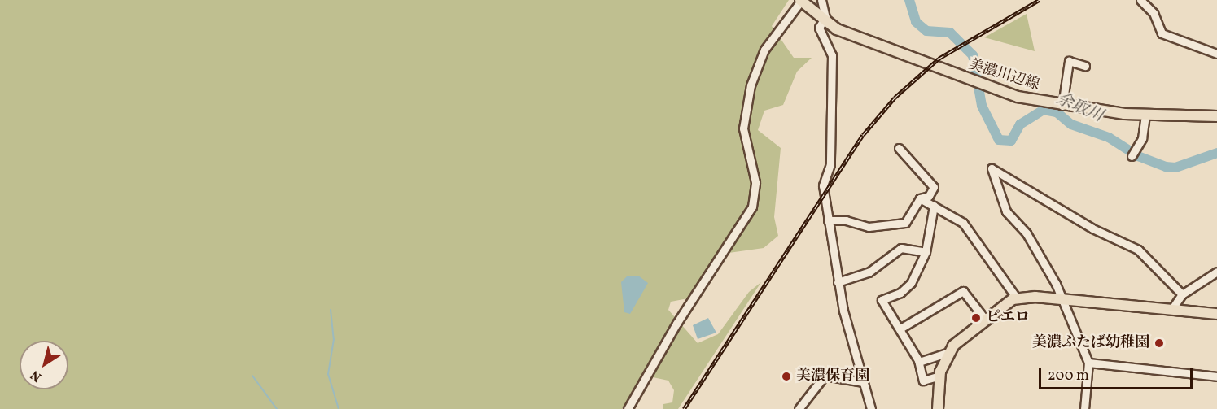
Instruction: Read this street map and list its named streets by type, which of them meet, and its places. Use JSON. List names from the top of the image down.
{
  "streets": {
    "main road": ["美濃川辺線"]
  },
  "water": ["余取川"],
  "places": ["ピエロ", "美濃ふたば幼稚園", "美濃保育園"],
  "scale_bar": "200 m",
  "north": "bottom left"
}
